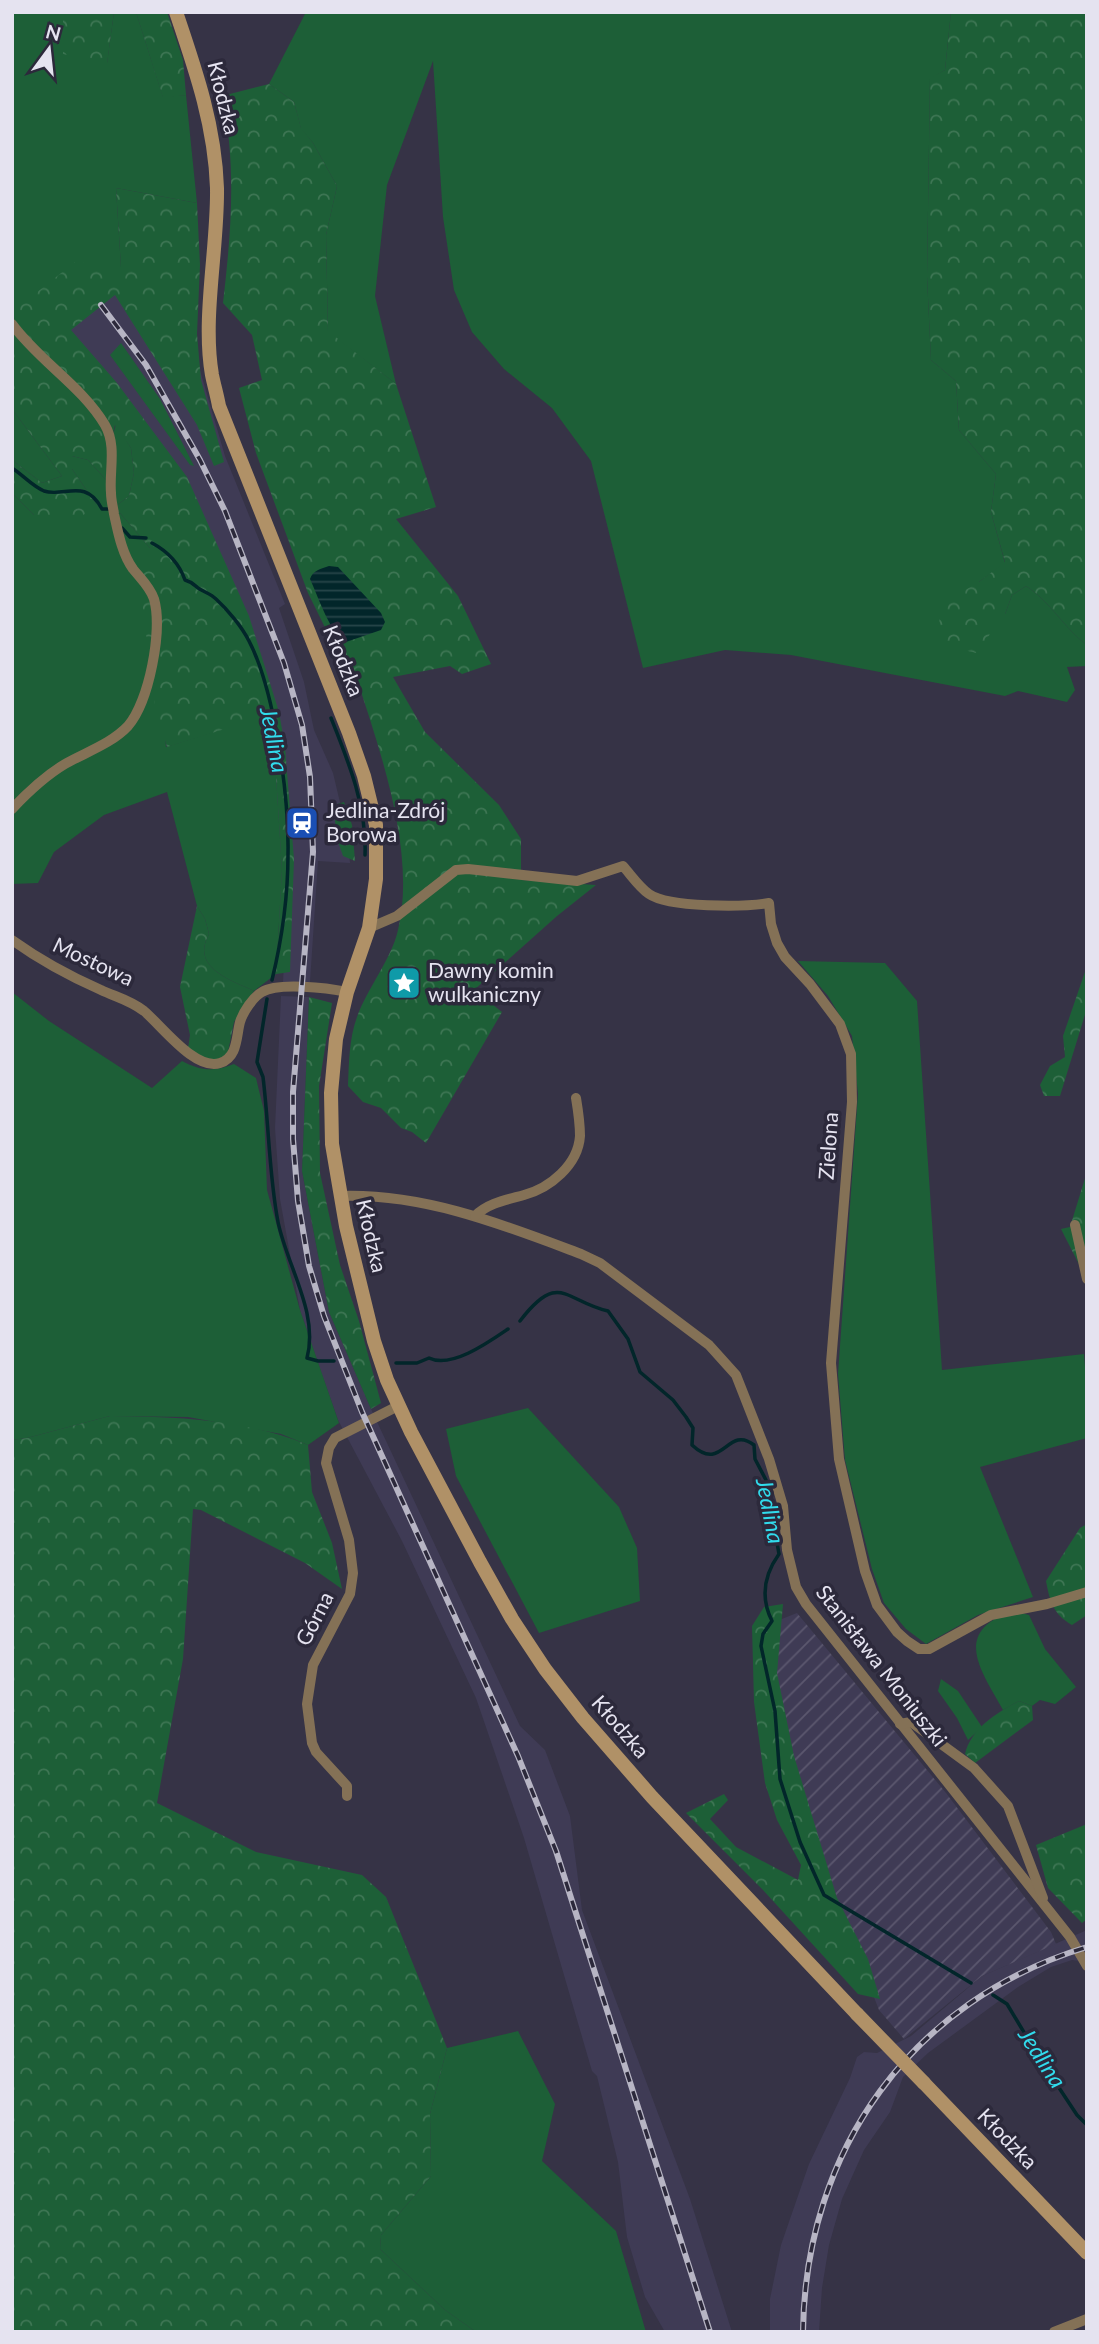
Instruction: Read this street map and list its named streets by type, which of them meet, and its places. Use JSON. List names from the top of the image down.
{
  "streets": {
    "main road": ["Kłodzka"],
    "street": [
      "Mostowa",
      "Zielona",
      "Górna",
      "Stanisława Moniuszki"
    ]
  },
  "crossings": [
    ["Kłodzka", "Mostowa"],
    ["Kłodzka", "Zielona"],
    ["Kłodzka", "Górna"],
    ["Kłodzka", "Stanisława Moniuszki"]
  ],
  "water": ["Jedlina"],
  "places": {
    "station": ["Jedlina-Zdrój Borowa"],
    "place": ["Dawny komin wulkaniczny"]
  },
  "north": "top"
}
